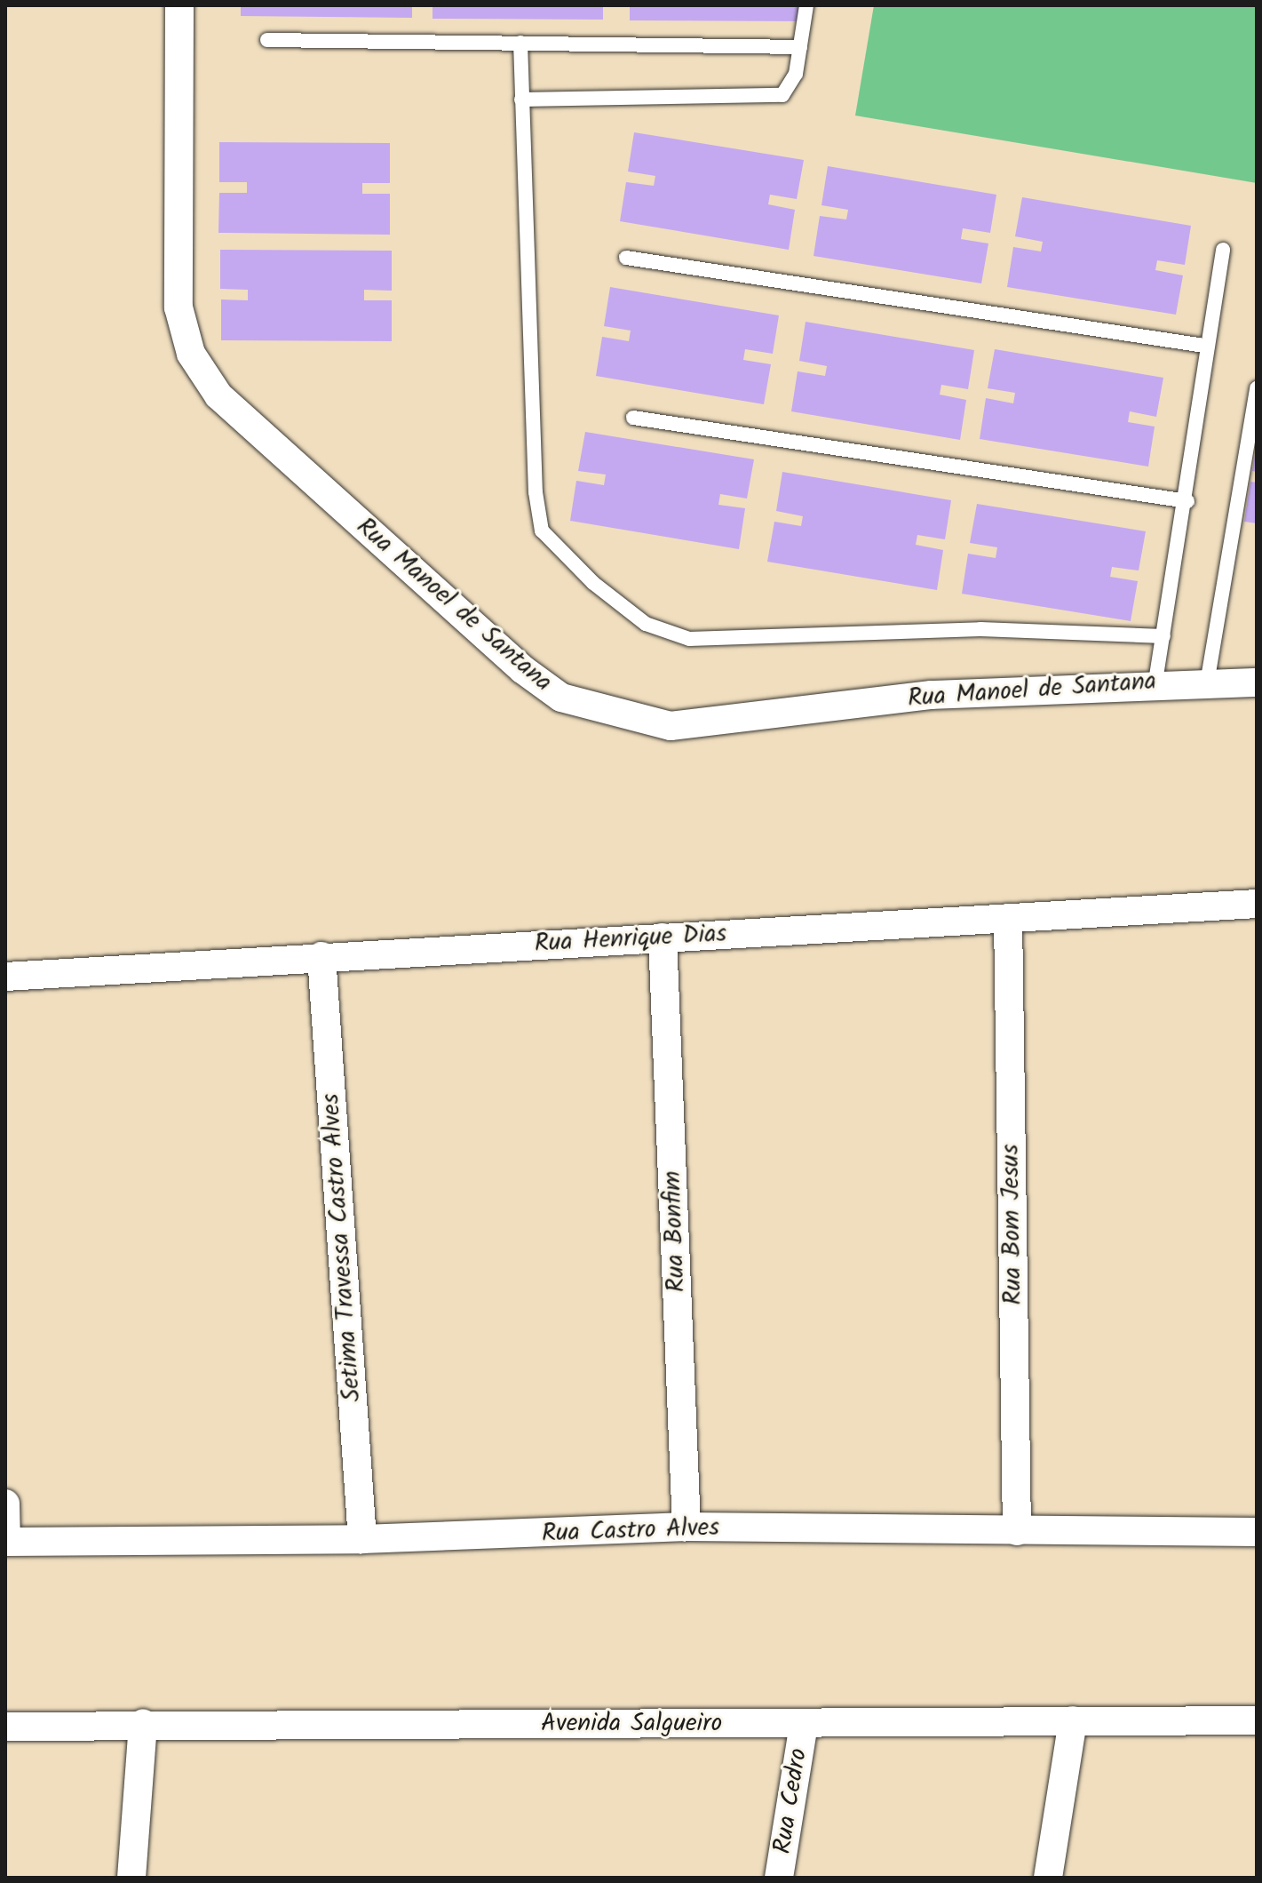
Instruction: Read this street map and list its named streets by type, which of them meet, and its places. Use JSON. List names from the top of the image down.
{
  "streets": {
    "street": [
      "Rua Manoel de Santana",
      "Rua Henrique Dias",
      "Rua Bom Jesus",
      "Rua Bonfim",
      "Setima Travessa Castro Alves",
      "Rua Castro Alves",
      "Avenida Salgueiro",
      "Rua Cedro"
    ]
  },
  "crossings": [
    ["Rua Henrique Dias", "Rua Bom Jesus"],
    ["Rua Henrique Dias", "Rua Bonfim"],
    ["Rua Henrique Dias", "Setima Travessa Castro Alves"],
    ["Rua Bom Jesus", "Rua Castro Alves"],
    ["Rua Bonfim", "Rua Castro Alves"],
    ["Setima Travessa Castro Alves", "Rua Castro Alves"],
    ["Avenida Salgueiro", "Rua Cedro"]
  ]
}
